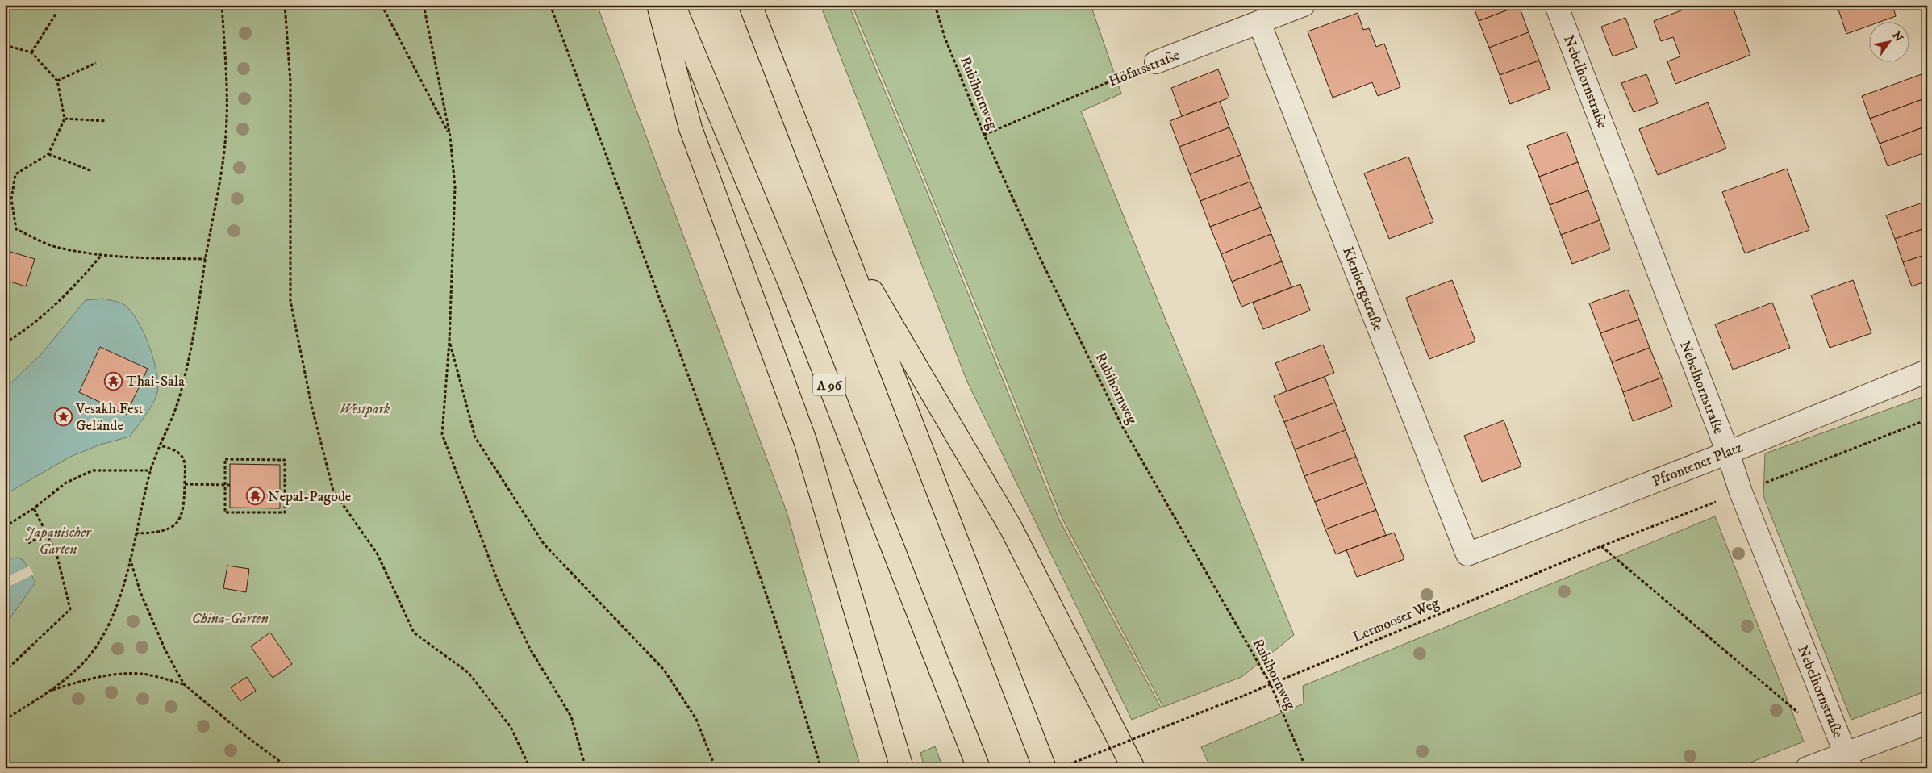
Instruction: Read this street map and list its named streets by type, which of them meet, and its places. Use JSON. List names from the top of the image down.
{
  "streets": {
    "highway": ["A 96"],
    "street": [
      "Höfatsstraße",
      "Nebelhornstraße",
      "Kienbergstraße",
      "Pfrontener Platz"
    ],
    "path": ["Rubihornweg", "Lermooser Weg"]
  },
  "crossings": [
    ["Höfatsstraße", "Rubihornweg"],
    ["Höfatsstraße", "Kienbergstraße"],
    ["Nebelhornstraße", "Pfrontener Platz"],
    ["Nebelhornstraße", "Lermooser Weg"],
    ["Rubihornweg", "Lermooser Weg"],
    ["Kienbergstraße", "Pfrontener Platz"]
  ],
  "parks": ["Westpark", "Japanischer Garten", "China-Garten"],
  "places": {
    "temple": ["Thai-Sala", "Nepal-Pagode"],
    "place": ["Vesakh Fest Gelände"]
  },
  "north": "top right"
}
